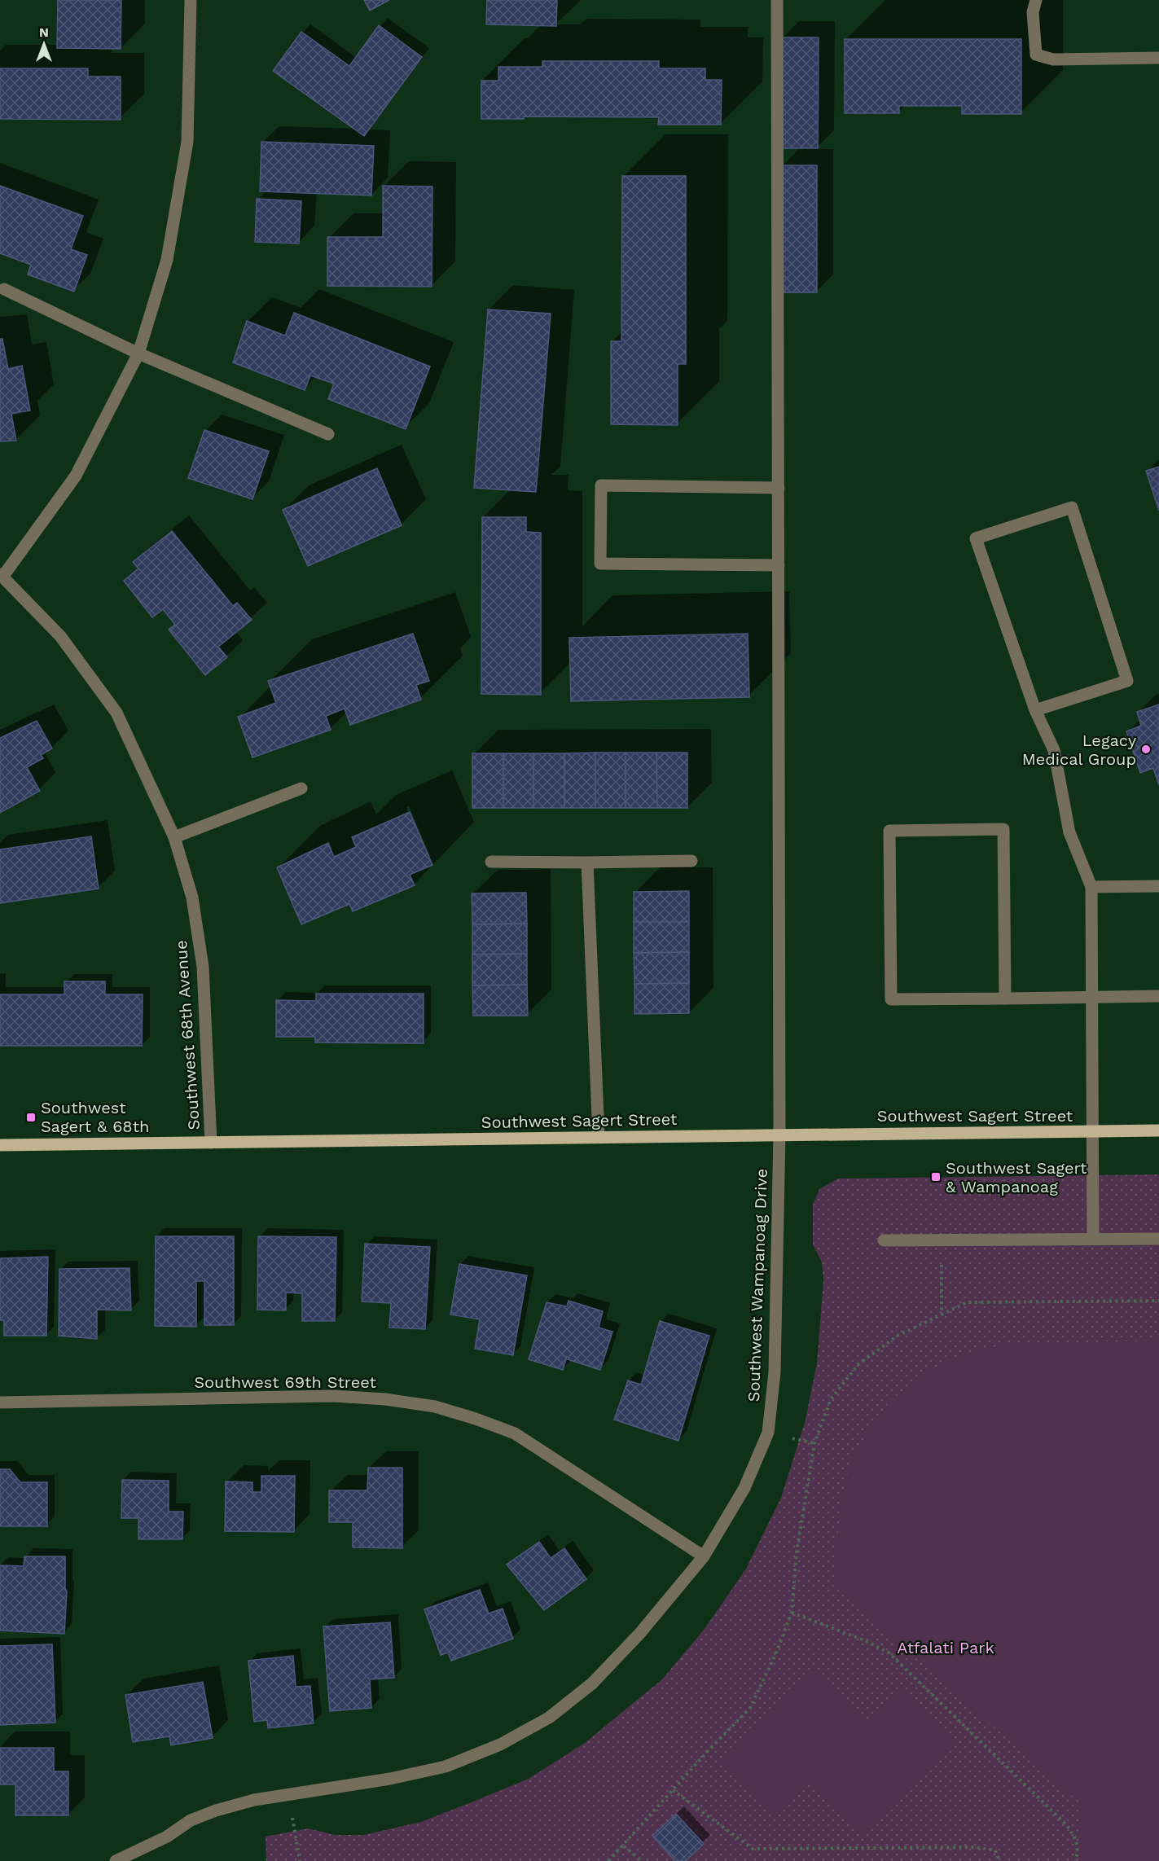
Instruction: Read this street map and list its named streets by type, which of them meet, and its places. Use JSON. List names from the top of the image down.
{
  "streets": {
    "main road": ["Southwest Sagert Street"],
    "street": ["Southwest 68th Avenue", "Southwest Wampanoag Drive", "Southwest 69th Street"]
  },
  "crossings": [
    ["Southwest 68th Avenue", "Southwest Sagert Street"],
    ["Southwest Sagert Street", "Southwest Wampanoag Drive"],
    ["Southwest Wampanoag Drive", "Southwest 69th Street"]
  ],
  "parks": ["Atfalati Park"],
  "places": {
    "other": ["Legacy Medical Group"],
    "transit": ["Southwest Sagert & 68th", "Southwest Sagert & Wampanoag"]
  },
  "north": "top"
}
